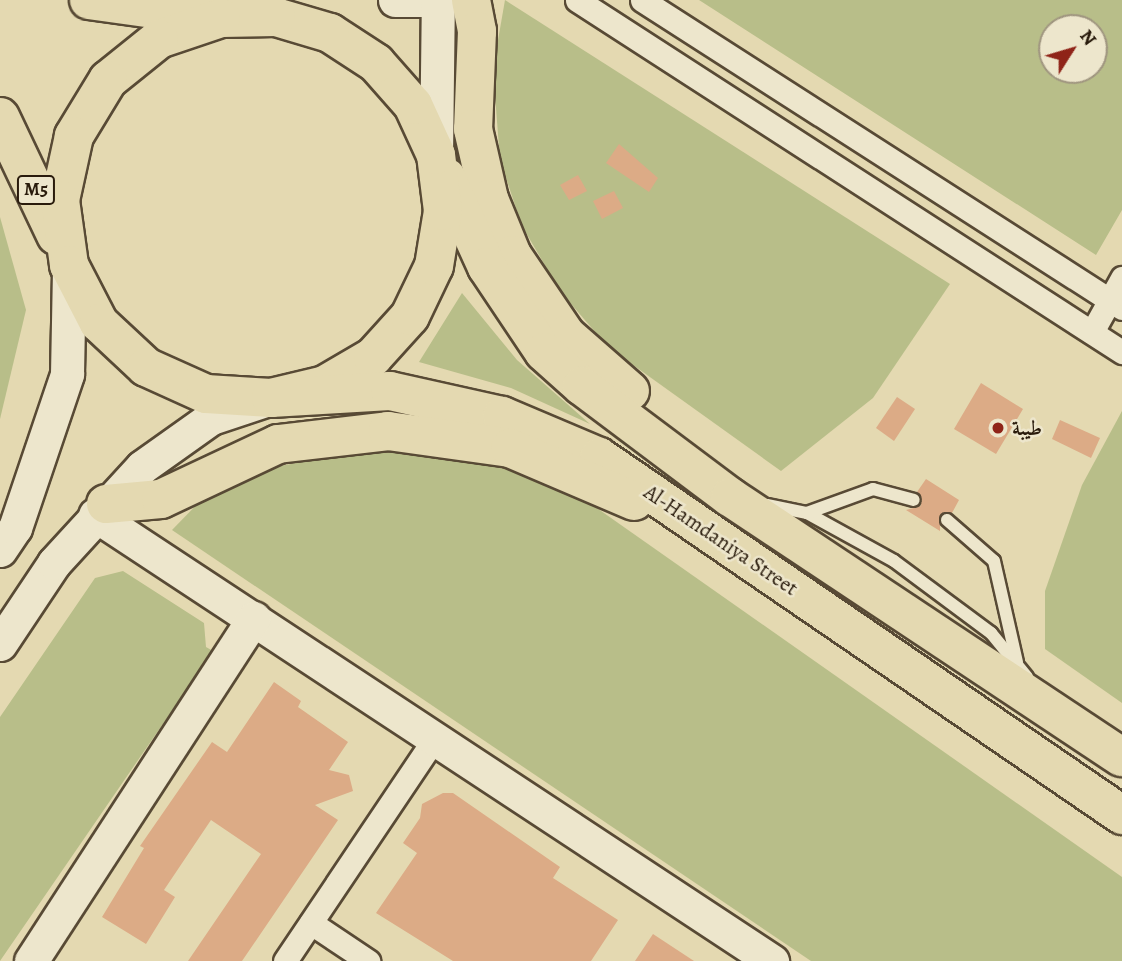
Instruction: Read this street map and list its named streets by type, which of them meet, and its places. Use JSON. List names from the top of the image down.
{
  "streets": {
    "highway": ["M5", "Al-Hamdaniya Street"]
  },
  "places": ["طيبة"],
  "north": "top right"
}
